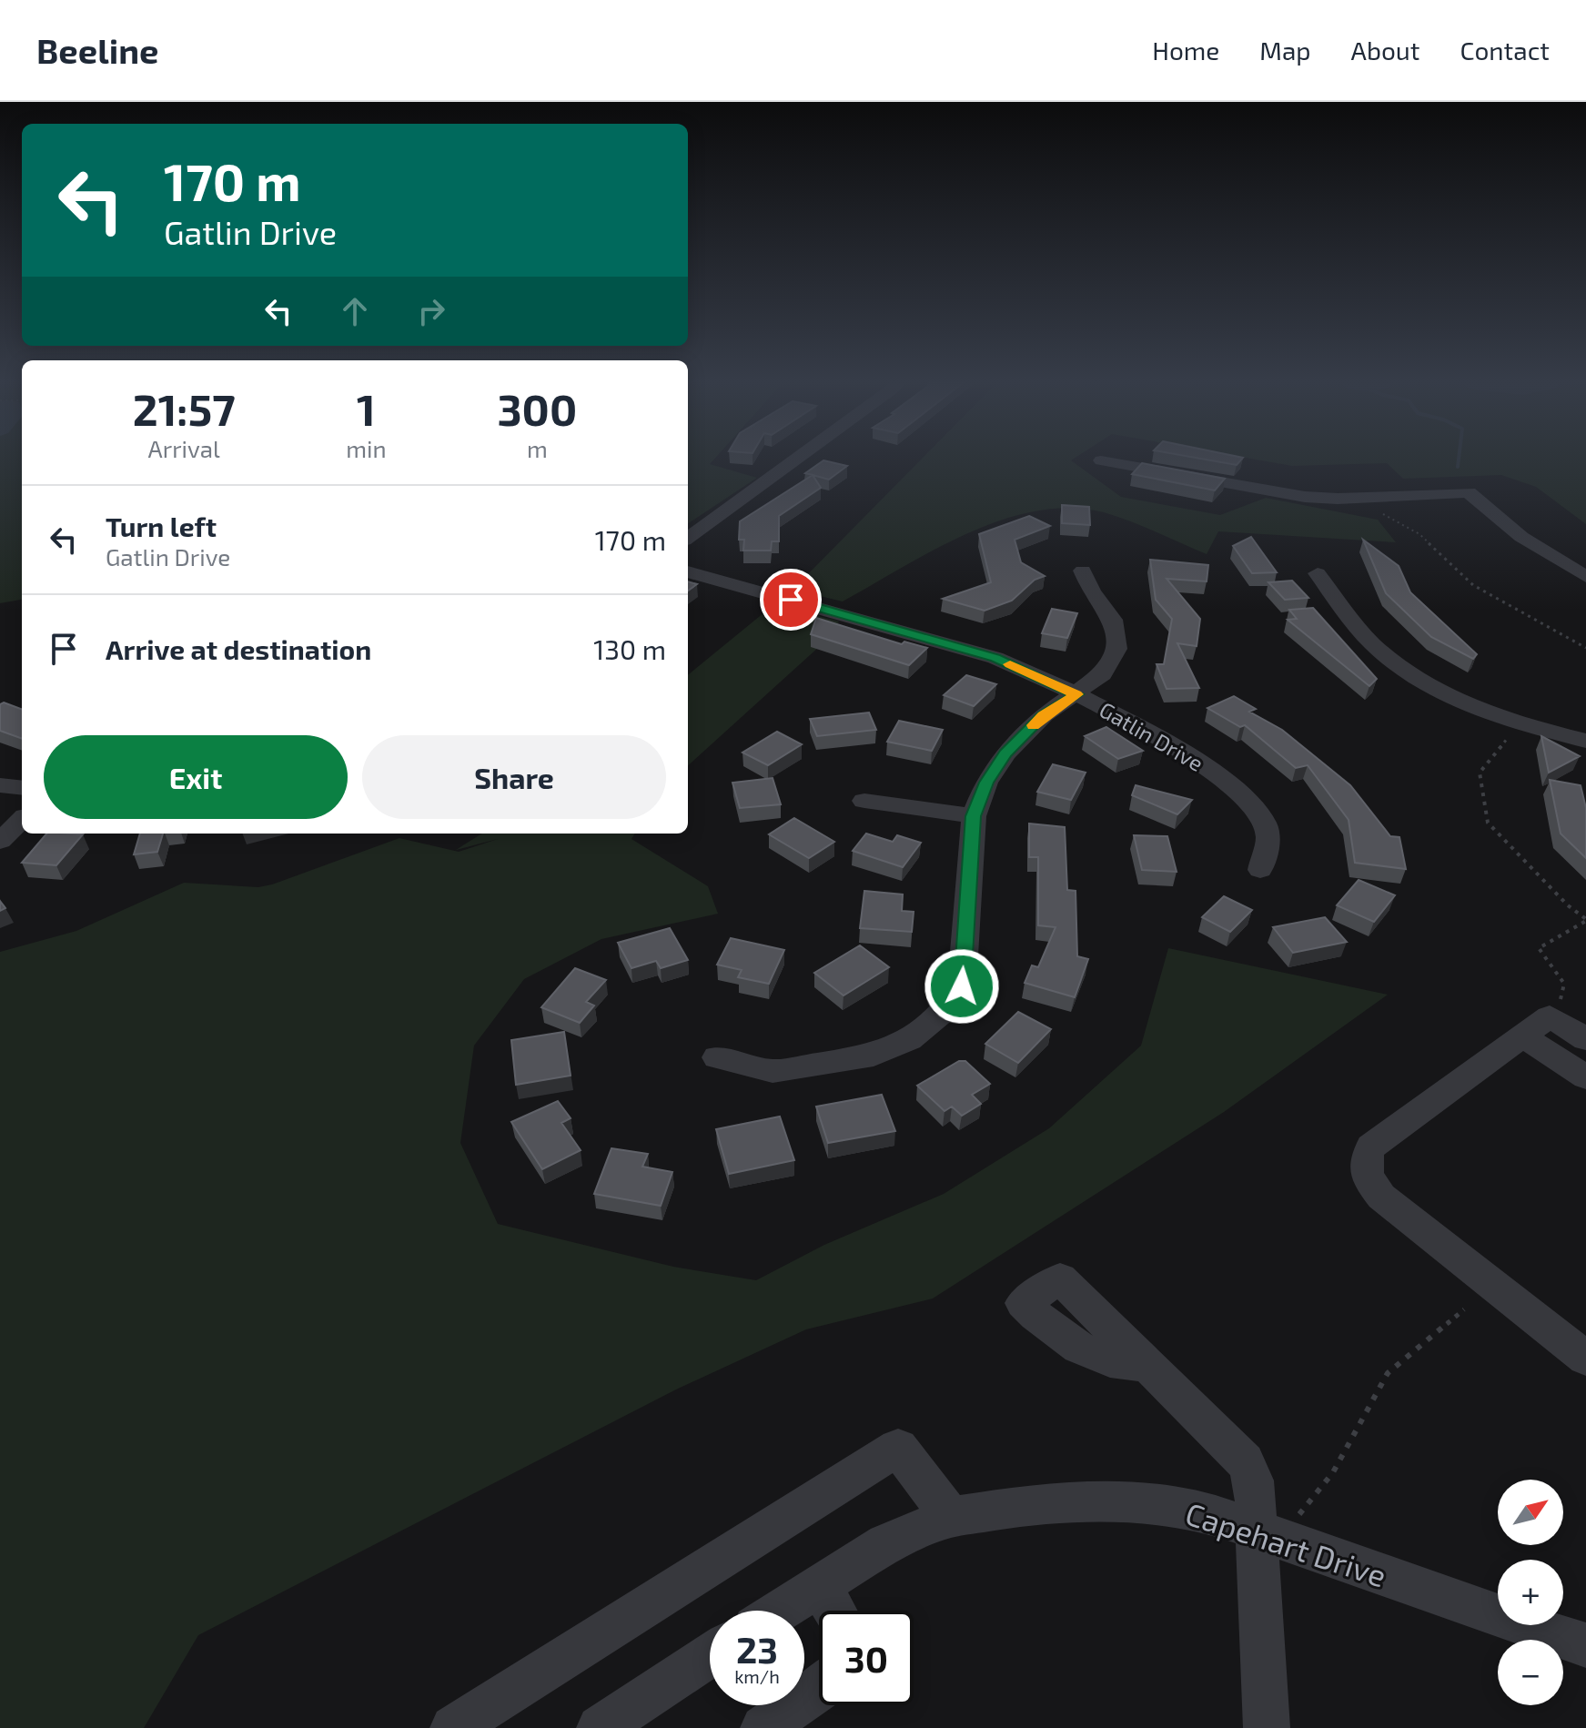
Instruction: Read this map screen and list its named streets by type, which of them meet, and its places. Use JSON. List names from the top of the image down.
{
  "streets": {
    "street": ["Gatlin Drive", "Capehart Drive"]
  },
  "north": "top right",
  "page": {
    "header": "Beeline",
    "nav": [
      "Home",
      "Map",
      "About",
      "Contact"
    ],
    "turn": ["170 m", "Gatlin Drive"],
    "eta": [
      "21:57",
      "Arrival",
      "1",
      "min",
      "300",
      "m"
    ],
    "list": [
      {
        "name": "Turn left",
        "note": "Gatlin Drive",
        "value": "170 m"
      },
      {
        "name": "Arrive at destination",
        "value": "130 m"
      }
    ],
    "buttons": ["Exit", "Share"],
    "map_buttons": ["+", "−"],
    "speed": "23 km/h",
    "limit": "30"
  }
}
